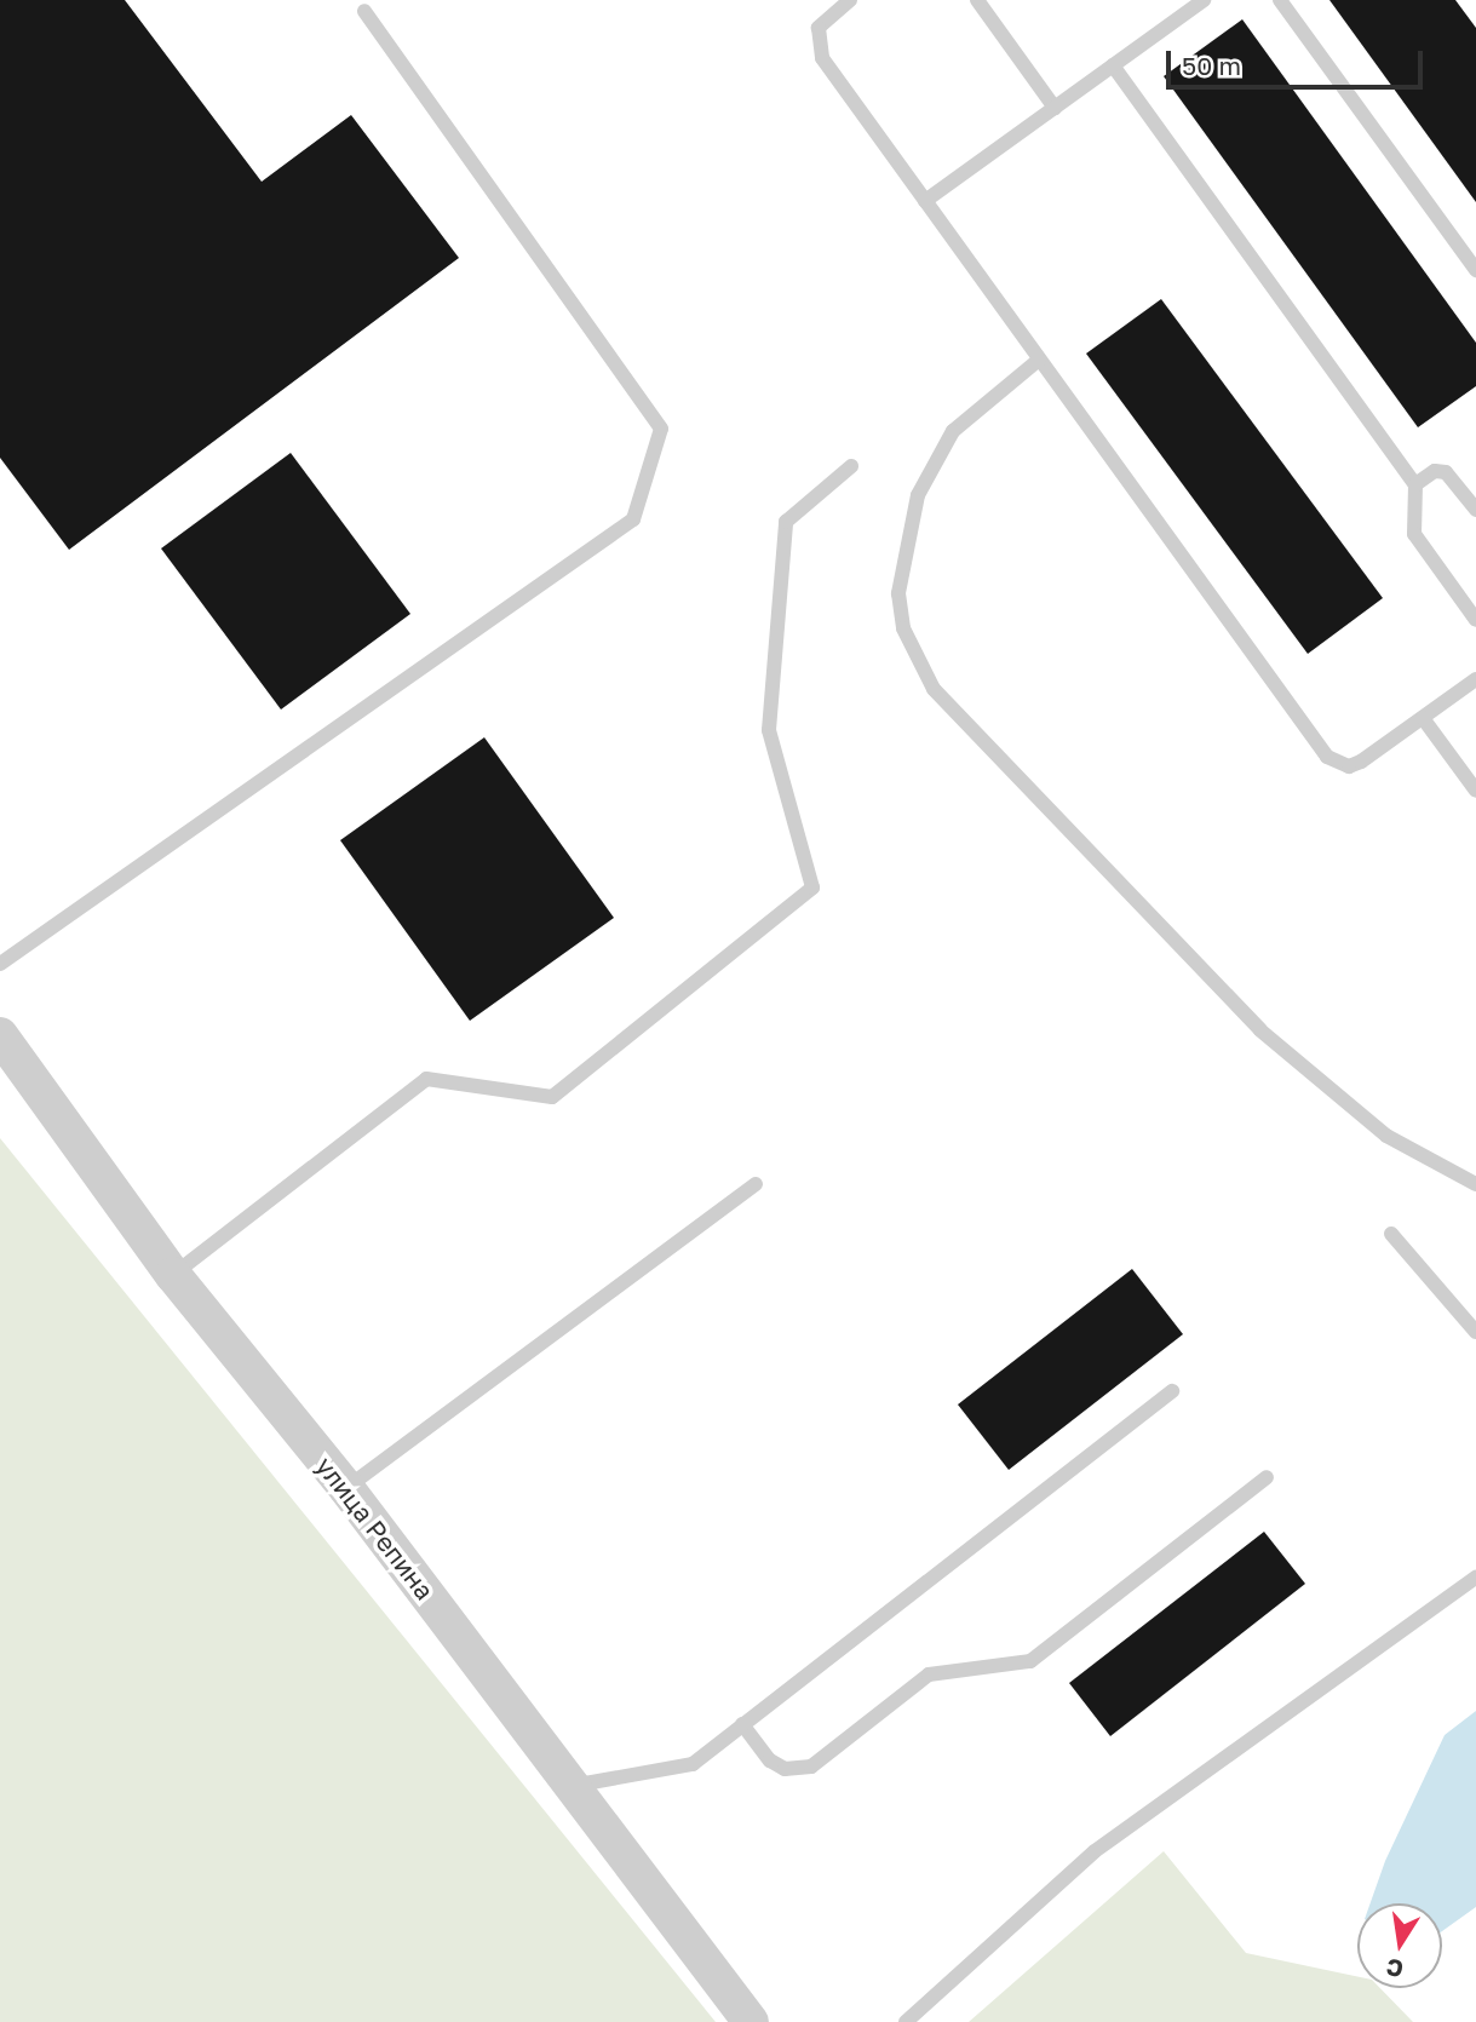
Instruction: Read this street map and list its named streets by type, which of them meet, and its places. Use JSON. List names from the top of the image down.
{
  "streets": {
    "street": ["улица Репина"]
  },
  "scale_bar": "50 m",
  "north": "bottom"
}
